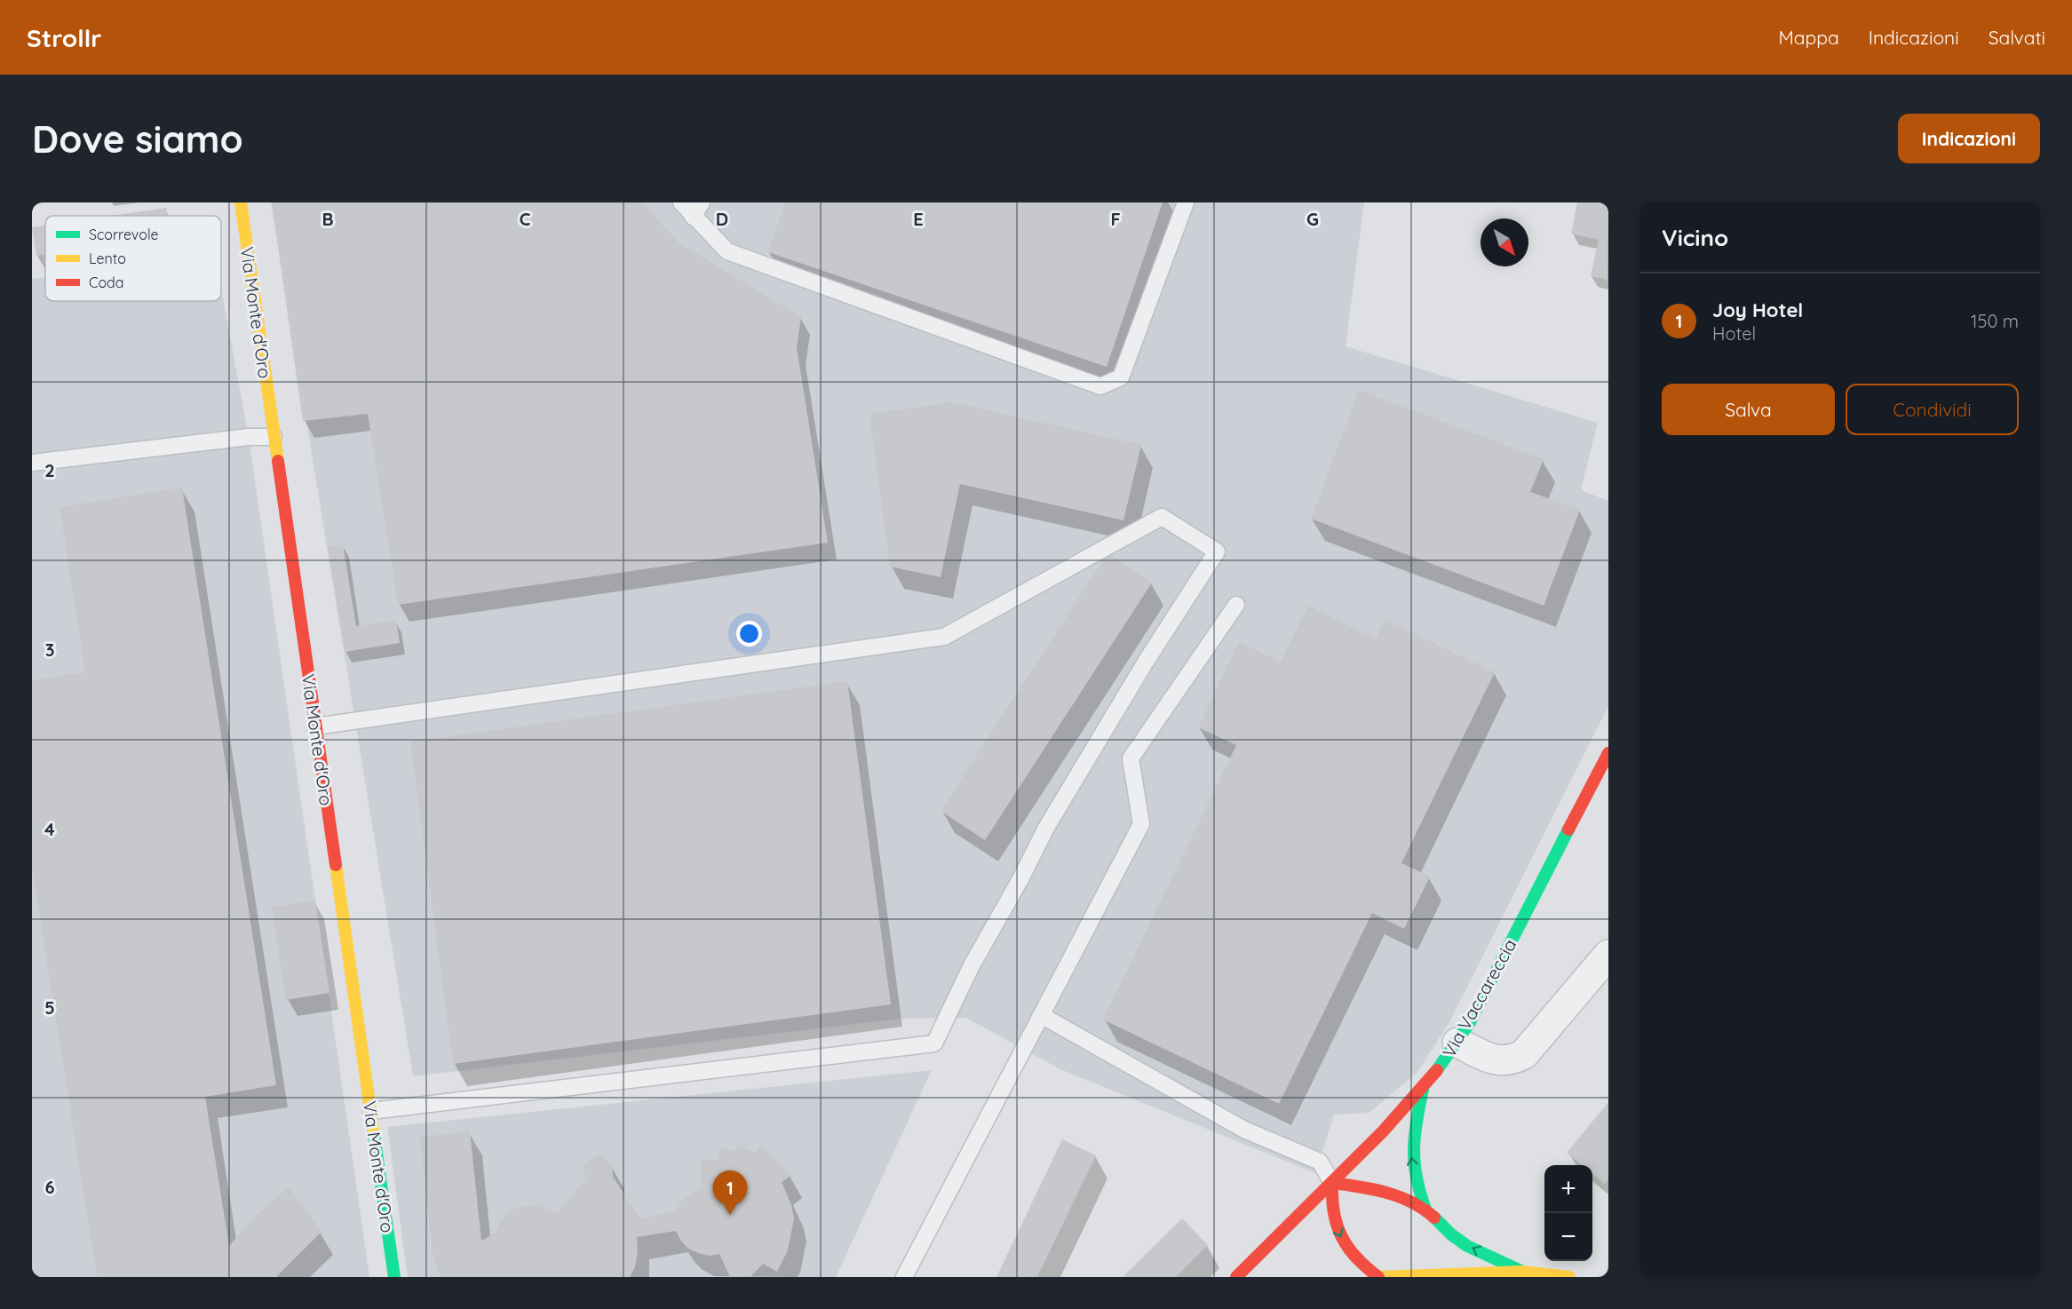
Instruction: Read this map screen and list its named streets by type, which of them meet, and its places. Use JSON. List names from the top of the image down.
{
  "streets": {
    "main road": ["Via Monte d'Oro", "Via Vaccareccia"]
  },
  "legend": ["Scorrevole", "Lento", "Coda"],
  "north": "bottom right",
  "page": {
    "header": "Strollr",
    "nav": ["Mappa", "Indicazioni", "Salvati"],
    "buttons": [
      "Indicazioni",
      ["Salva", "Condividi"]
    ],
    "title": "Dove siamo",
    "heading": "Vicino",
    "list": [
      {
        "mark": "1",
        "name": "Joy Hotel",
        "note": "Hotel",
        "value": "150 m"
      }
    ],
    "map_buttons": ["+", "−"],
    "pins": "1"
  },
  "grid": {
    "columns": [
      "B",
      "C",
      "D",
      "E",
      "F",
      "G"
    ],
    "rows": [
      "2",
      "3",
      "4",
      "5",
      "6"
    ]
  }
}
